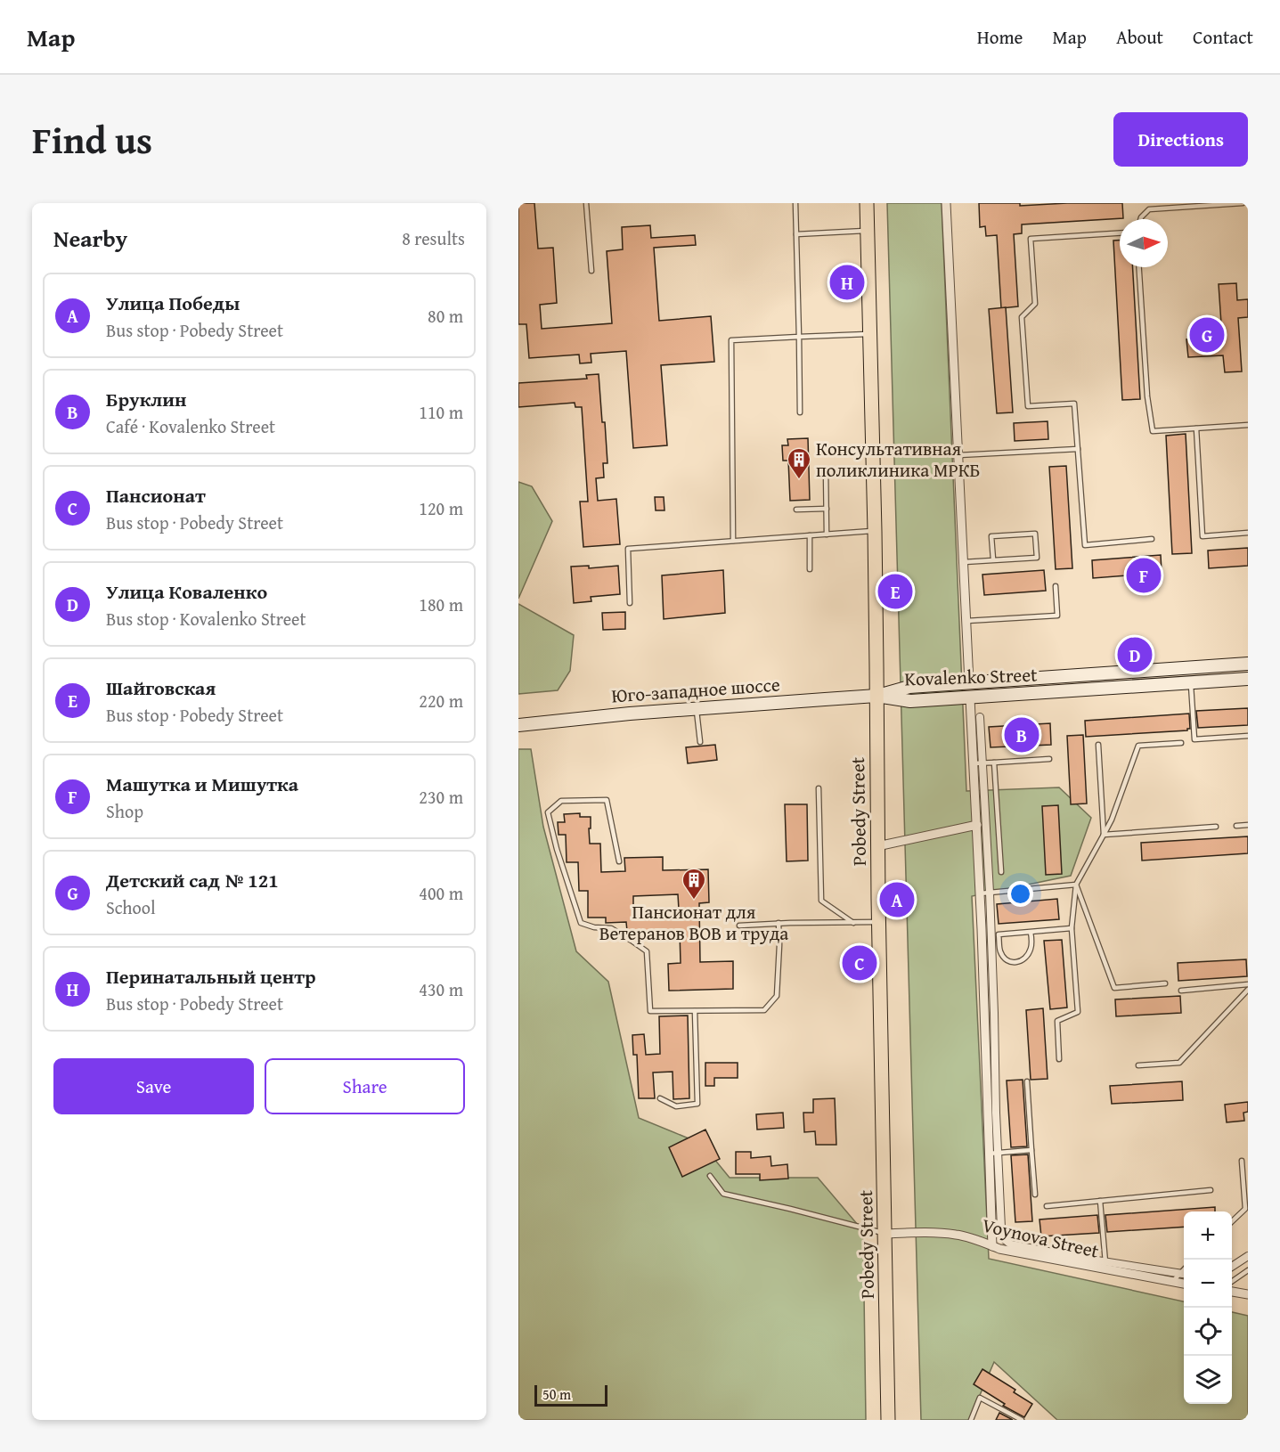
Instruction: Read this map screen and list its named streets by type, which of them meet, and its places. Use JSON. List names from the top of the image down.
{
  "streets": {
    "main road": ["Kovalenko Street", "Юго-западное шоссе", "Pobedy Street"],
    "street": ["Voynova Street"]
  },
  "crossings": [
    ["Kovalenko Street", "Юго-западное шоссе"],
    ["Kovalenko Street", "Pobedy Street"],
    ["Юго-западное шоссе", "Pobedy Street"],
    ["Pobedy Street", "Voynova Street"]
  ],
  "places": {
    "building": ["Консультативная поликлиника МРКБ", "Пансионат для Ветеранов ВОВ и труда"]
  },
  "scale_bar": "50 m",
  "north": "right",
  "page": {
    "header": "Map",
    "nav": [
      "Home",
      "Map",
      "About",
      "Contact"
    ],
    "title": "Find us",
    "buttons": [
      "Directions",
      ["Save", "Share"]
    ],
    "heading": ["Nearby", "8 results"],
    "pins": [
      "H",
      "G",
      "F",
      "E",
      "D",
      "B",
      "A",
      "C"
    ],
    "list": [
      {
        "mark": "A",
        "name": "Улица Победы",
        "note": "Bus stop · Pobedy Street",
        "value": "80 m"
      },
      {
        "mark": "B",
        "name": "Бруклин",
        "note": "Café · Kovalenko Street",
        "value": "110 m"
      },
      {
        "mark": "C",
        "name": "Пансионат",
        "note": "Bus stop · Pobedy Street",
        "value": "120 m"
      },
      {
        "mark": "D",
        "name": "Улица Коваленко",
        "note": "Bus stop · Kovalenko Street",
        "value": "180 m"
      },
      {
        "mark": "E",
        "name": "Шайговская",
        "note": "Bus stop · Pobedy Street",
        "value": "220 m"
      },
      {
        "mark": "F",
        "name": "Машутка и Мишутка",
        "note": "Shop",
        "value": "230 m"
      },
      {
        "mark": "G",
        "name": "Детский сад № 121",
        "note": "School",
        "value": "400 m"
      },
      {
        "mark": "H",
        "name": "Перинатальный центр",
        "note": "Bus stop · Pobedy Street",
        "value": "430 m"
      }
    ],
    "map_buttons": ["+", "−"],
    "scale": "50 m"
  }
}
